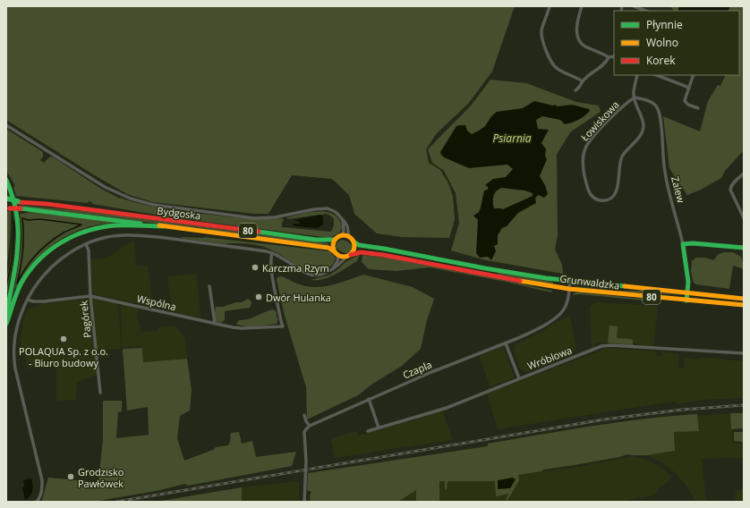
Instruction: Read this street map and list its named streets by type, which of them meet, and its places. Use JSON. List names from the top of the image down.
{
  "streets": {
    "main road": [
      "Zalew",
      "Bydgoska",
      "80",
      "Grunwaldzka"
    ],
    "street": [
      "Łowiskowa",
      "Wspólna",
      "Pagórek",
      "Wróblowa",
      "Czapla"
    ]
  },
  "crossings": [
    ["Łowiskowa", "Zalew"],
    ["Zalew", "Grunwaldzka"],
    ["Bydgoska", "80"],
    ["80", "Grunwaldzka"],
    ["Grunwaldzka", "Czapla"],
    ["Wspólna", "Pagórek"]
  ],
  "water": ["Psiarnia"],
  "places": [
    "Karczma Rzym",
    "Dwór Hulanka",
    "POLAQUA Sp. z o.o. - Biuro budowy",
    "Grodzisko Pawłówek"
  ],
  "legend": ["Płynnie", "Wolno", "Korek"]
}
